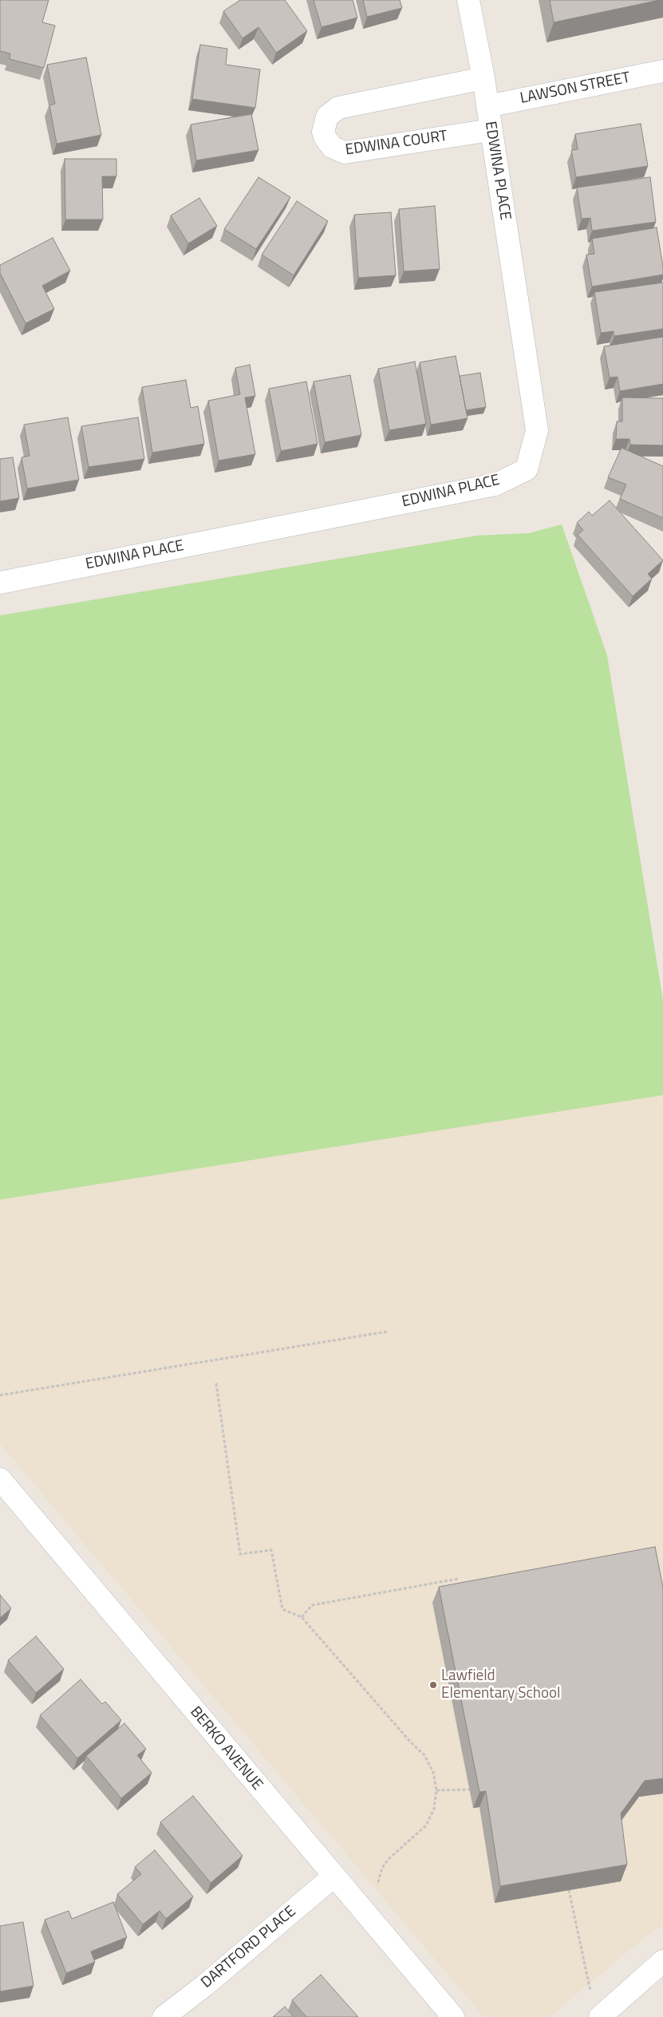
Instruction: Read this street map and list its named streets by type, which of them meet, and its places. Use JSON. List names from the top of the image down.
{
  "streets": {
    "street": [
      "LAWSON STREET",
      "EDWINA COURT",
      "EDWINA PLACE",
      "BERKO AVENUE",
      "DARTFORD PLACE"
    ]
  },
  "crossings": [
    ["LAWSON STREET", "EDWINA PLACE"],
    ["EDWINA COURT", "EDWINA PLACE"],
    ["BERKO AVENUE", "DARTFORD PLACE"]
  ],
  "places": ["Lawfield Elementary School"]
}
